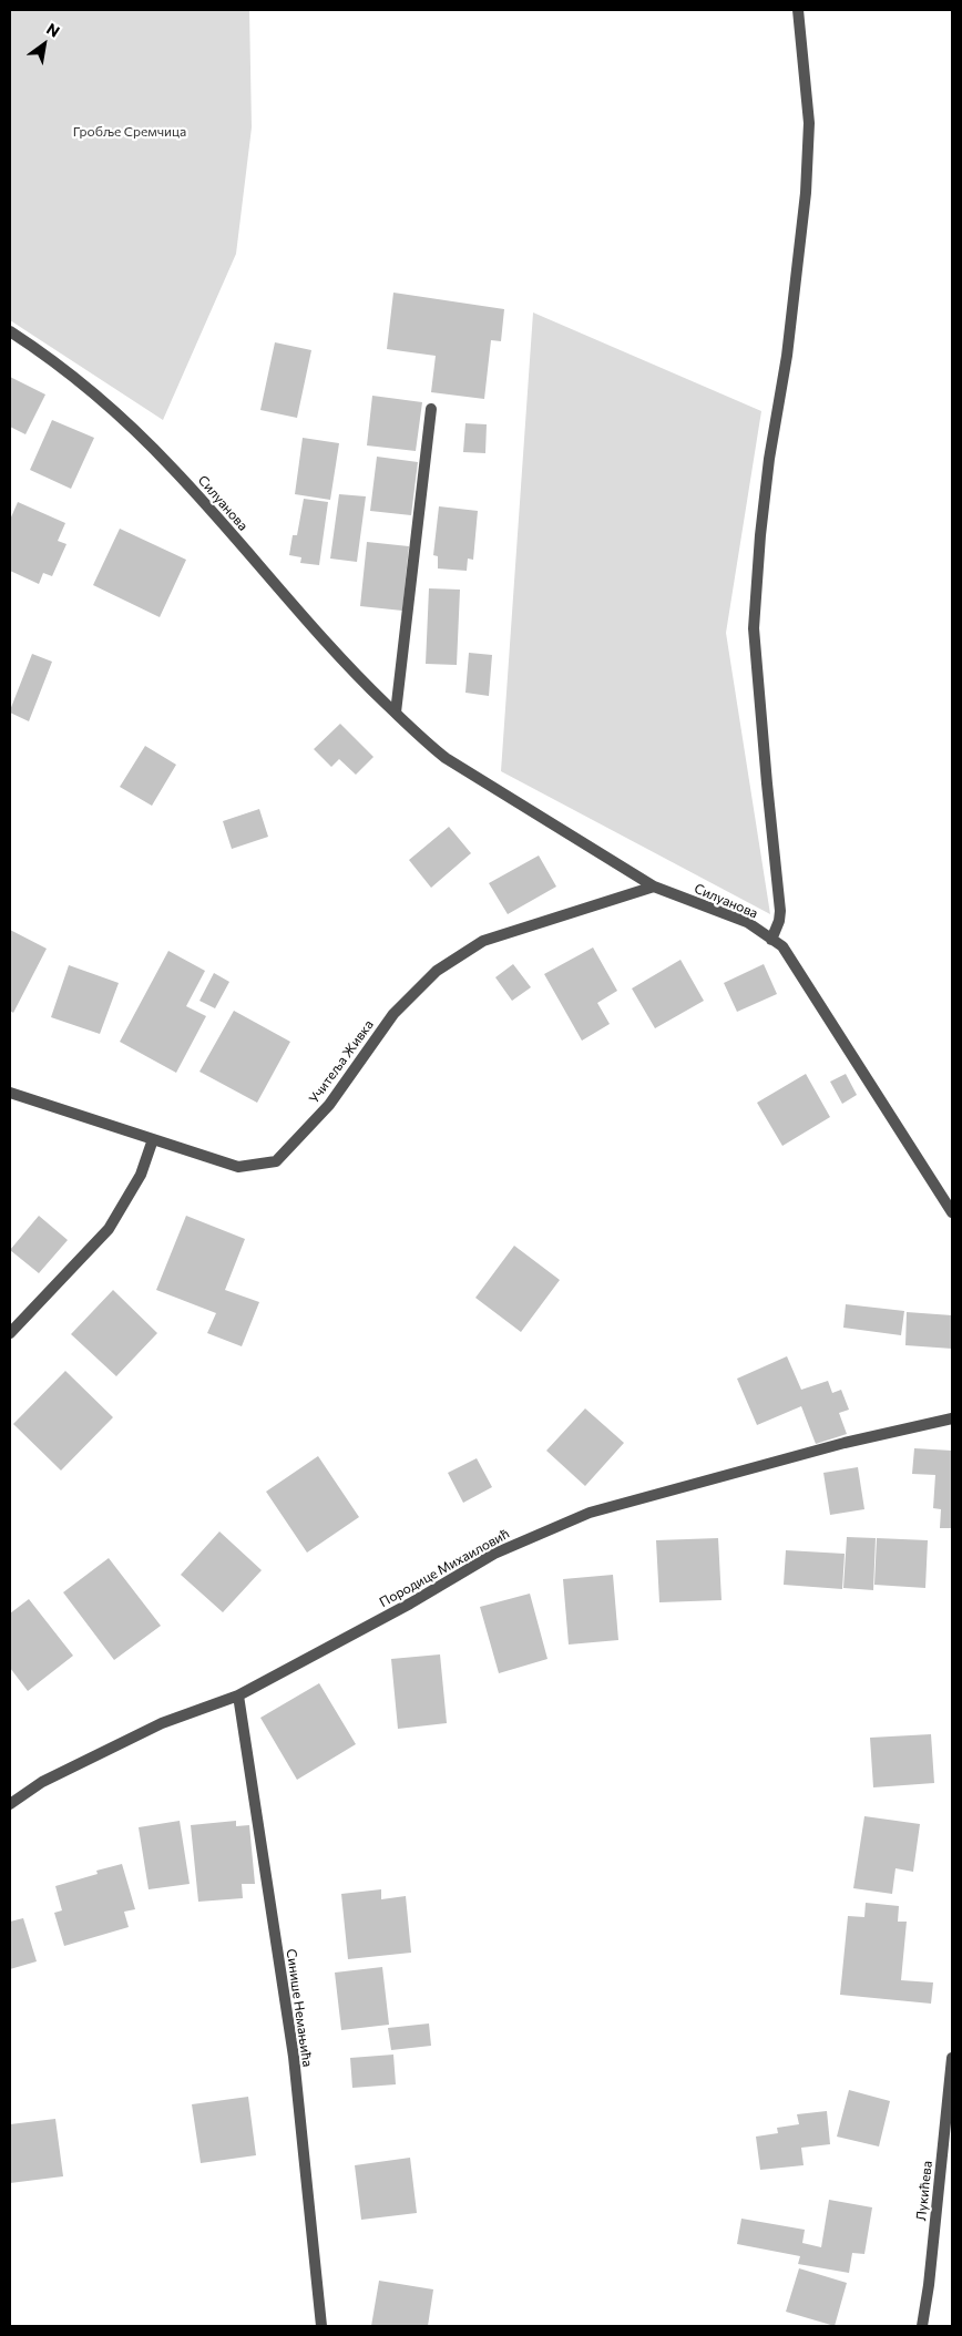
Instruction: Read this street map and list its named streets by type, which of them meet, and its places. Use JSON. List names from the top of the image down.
{
  "streets": {
    "street": [
      "Силуанова",
      "Учитеља Живка",
      "Породице Михаиловић",
      "Синише Немањића",
      "Лукићева"
    ]
  },
  "crossings": [
    ["Силуанова", "Учитеља Живка"],
    ["Породице Михаиловић", "Синише Немањића"]
  ],
  "parks": ["Гробље Сремчица"],
  "north": "top right"
}
